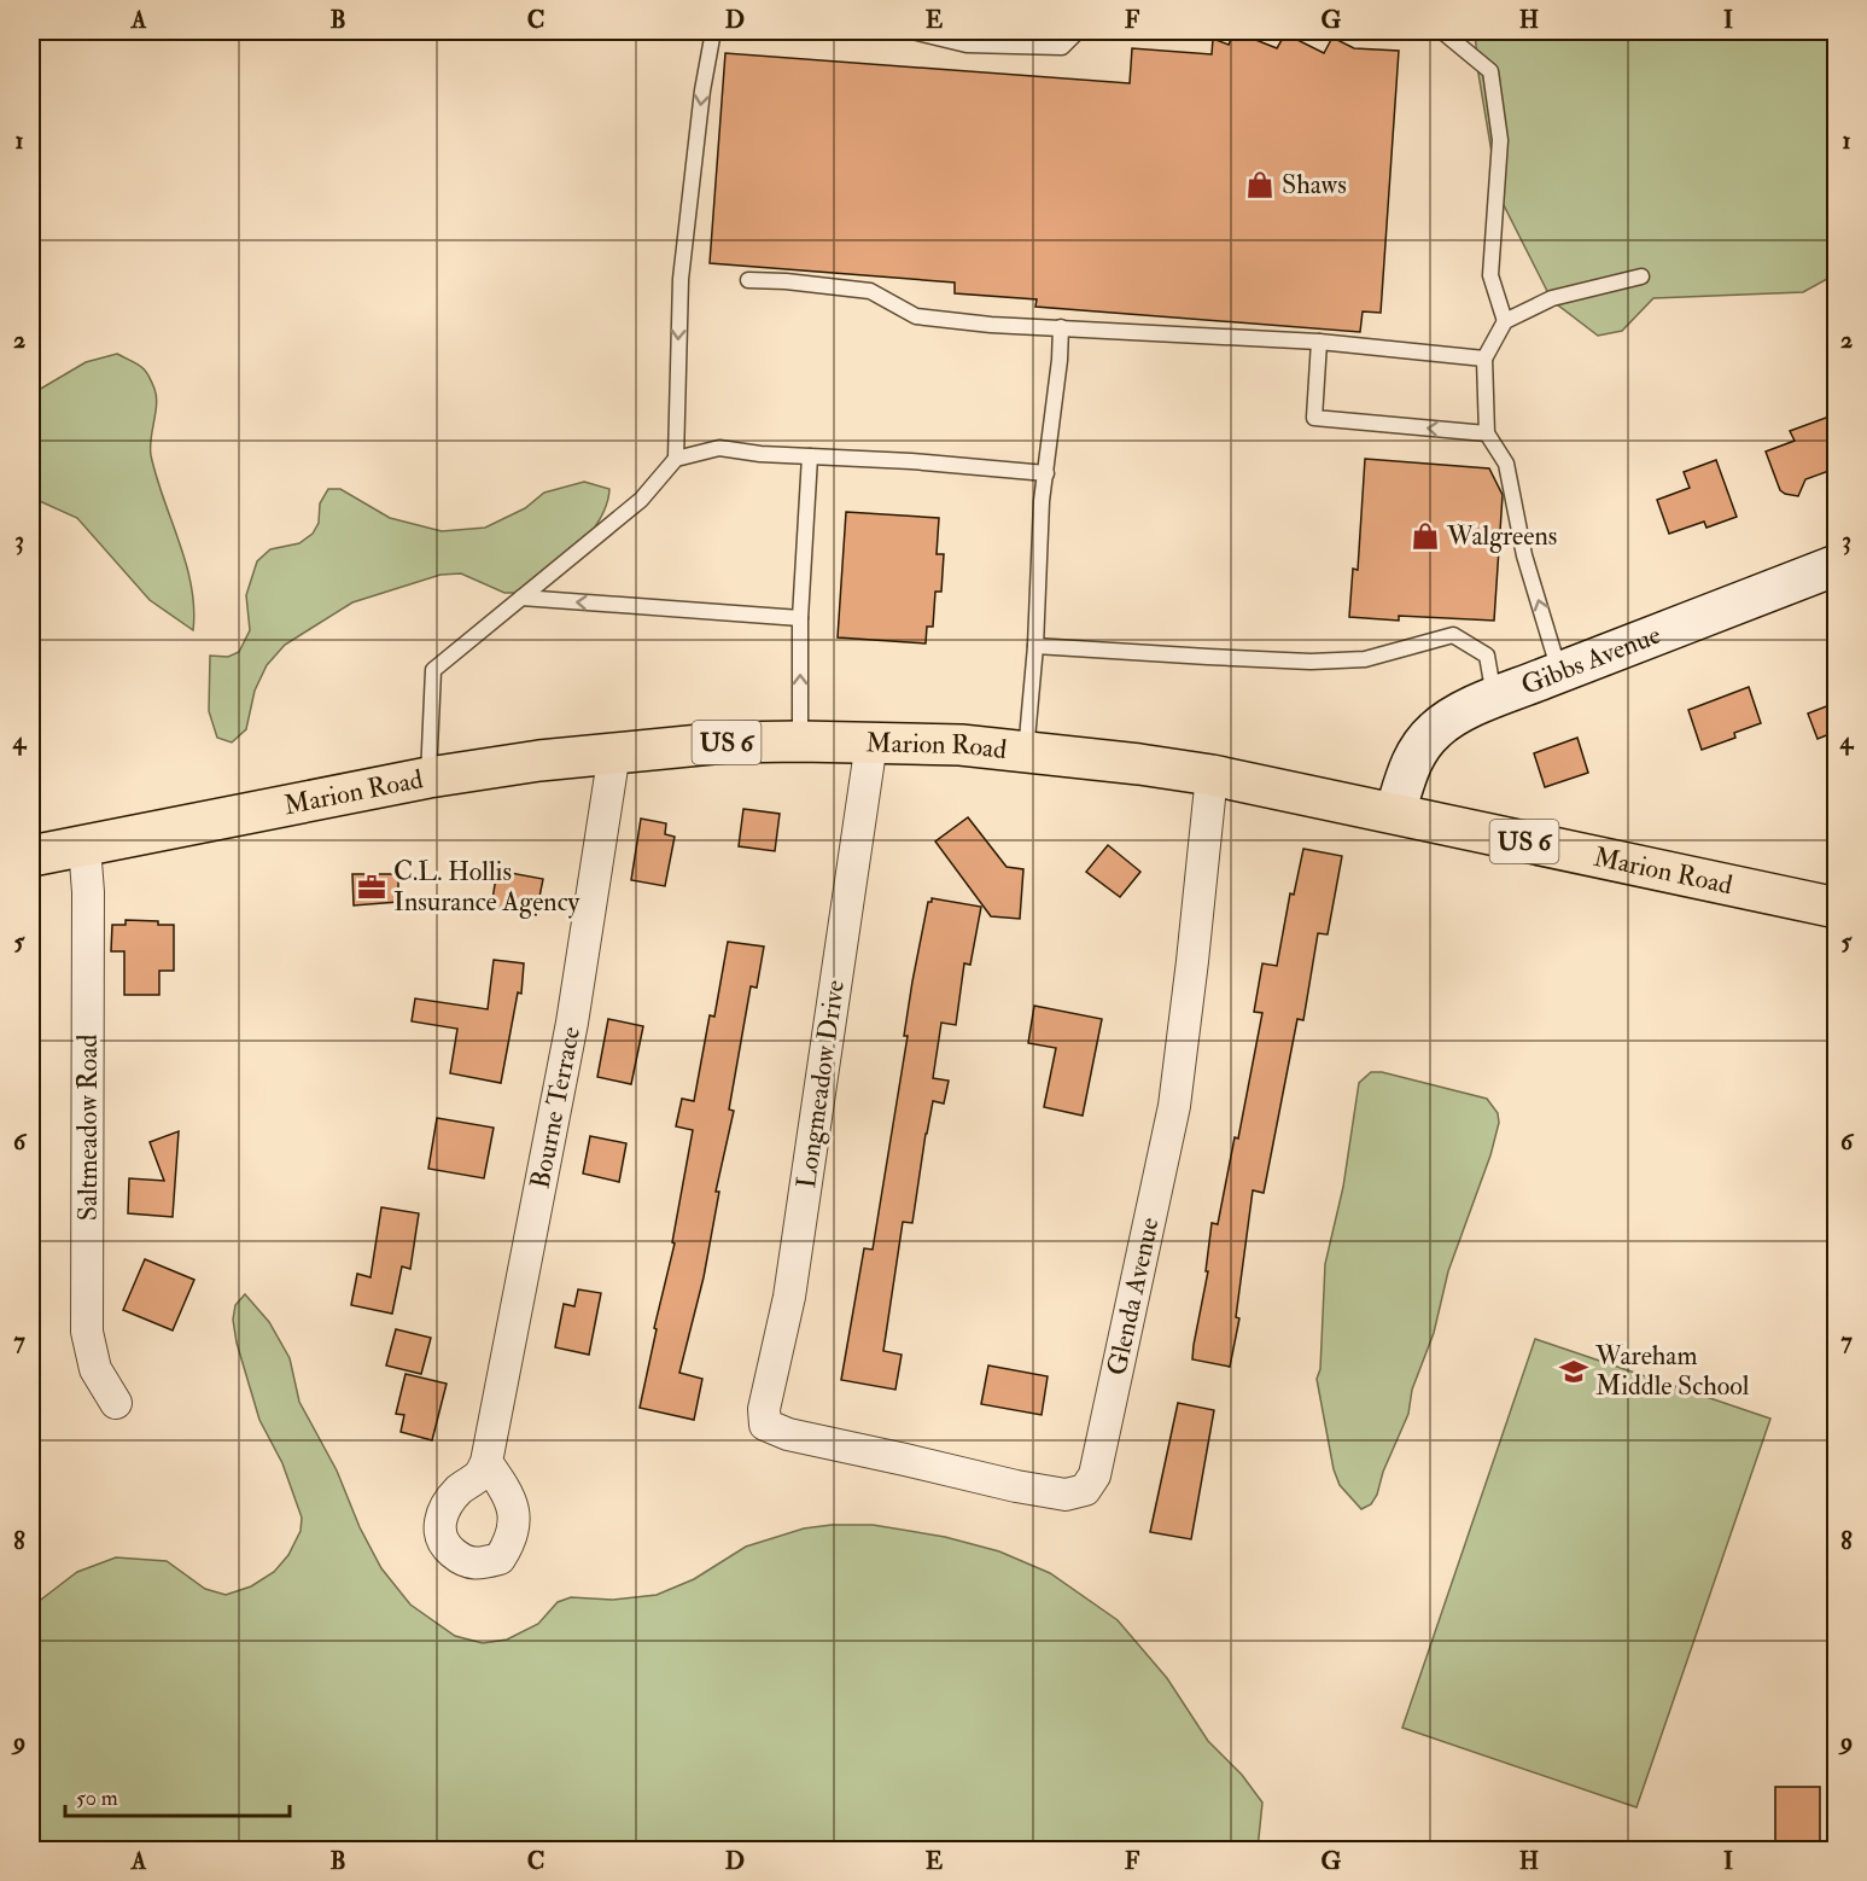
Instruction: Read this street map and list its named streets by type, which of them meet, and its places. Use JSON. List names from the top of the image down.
{
  "streets": {
    "main road": ["Gibbs Avenue", "US 6", "Marion Road"],
    "street": [
      "Longmeadow Drive",
      "Bourne Terrace",
      "Saltmeadow Road",
      "Glenda Avenue"
    ]
  },
  "crossings": [
    ["Gibbs Avenue", "Marion Road"],
    ["Marion Road", "Longmeadow Drive"],
    ["Marion Road", "Bourne Terrace"],
    ["Marion Road", "Saltmeadow Road"],
    ["Marion Road", "Glenda Avenue"],
    ["Longmeadow Drive", "Glenda Avenue"]
  ],
  "places": {
    "shop": ["Shaws", "Walgreens"],
    "office": ["C.L. Hollis Insurance Agency"],
    "school or university": ["Wareham Middle School"]
  },
  "scale_bar": "50 m",
  "grid": {
    "columns": [
      "A",
      "B",
      "C",
      "D",
      "E",
      "F",
      "G",
      "H",
      "I"
    ],
    "rows": [
      "1",
      "2",
      "3",
      "4",
      "5",
      "6",
      "7",
      "8",
      "9"
    ]
  }
}
